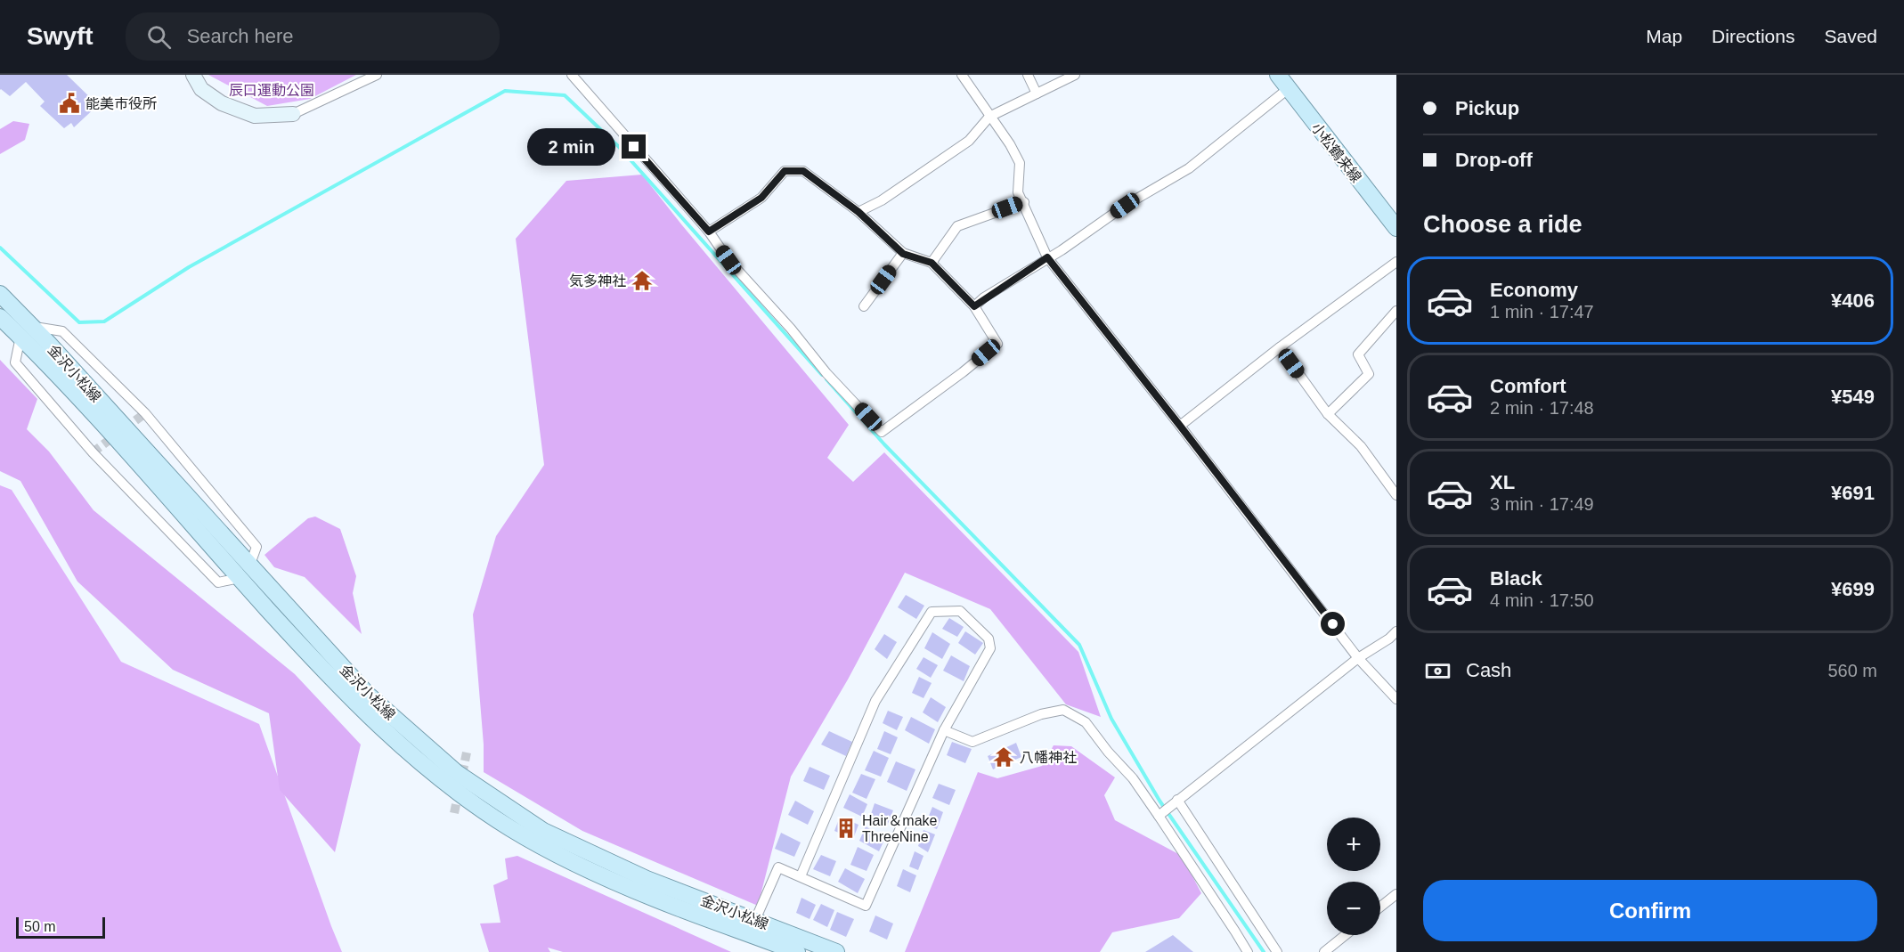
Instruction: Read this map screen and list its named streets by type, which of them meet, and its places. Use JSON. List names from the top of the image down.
{
  "streets": {
    "main road": ["小松鶴来線", "金沢小松線"]
  },
  "parks": ["辰口運動公園"],
  "places": {
    "public building": ["能美市役所"],
    "temple": ["気多神社", "八幡神社"],
    "building": ["Hair＆make ThreeNine"]
  },
  "scale_bar": "50 m",
  "page": {
    "header": "Swyft",
    "search": "Search here",
    "nav": ["Map", "Directions", "Saved"],
    "banner": ["Pickup", "Drop-off"],
    "bubble": "2 min",
    "heading": "Choose a ride",
    "list": [
      {
        "name": "Economy",
        "note": "1 min · 17:47",
        "value": "¥406"
      },
      {
        "name": "Comfort",
        "note": "2 min · 17:48",
        "value": "¥549"
      },
      {
        "name": "XL",
        "note": "3 min · 17:49",
        "value": "¥691"
      },
      {
        "name": "Black",
        "note": "4 min · 17:50",
        "value": "¥699"
      }
    ],
    "pay": ["Cash", "560 m"],
    "map_buttons": ["+", "−"],
    "buttons": "Confirm",
    "scale": "50 m"
  }
}
